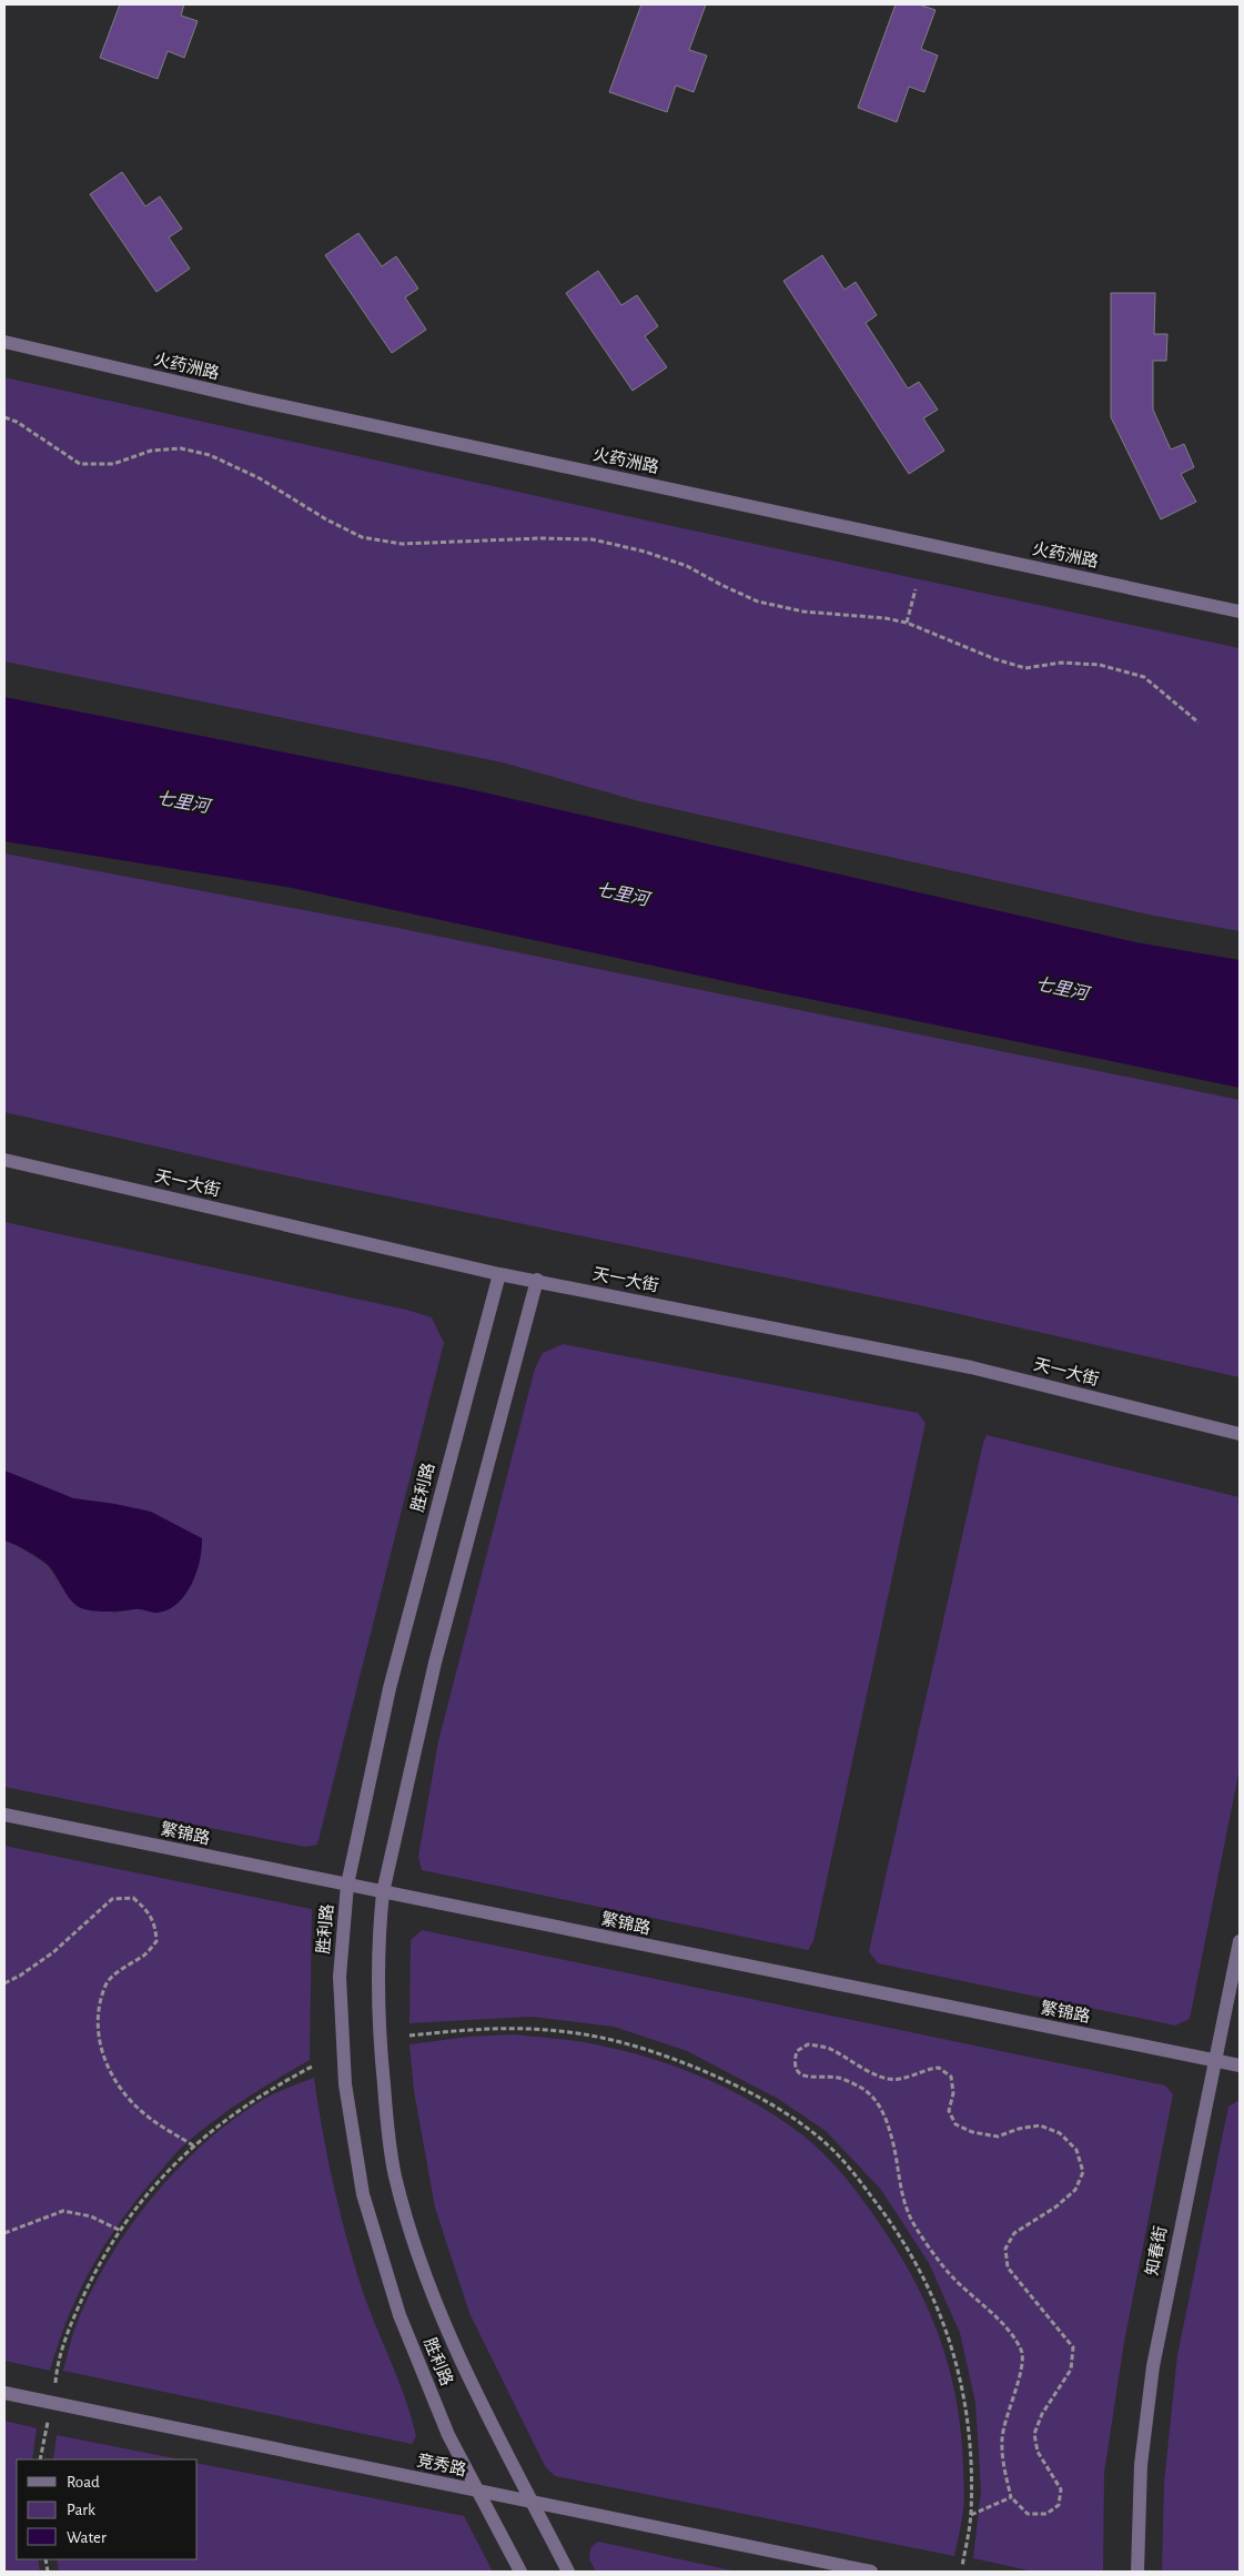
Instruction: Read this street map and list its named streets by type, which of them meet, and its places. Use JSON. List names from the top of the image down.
{
  "streets": {
    "street": [
      "火药洲路",
      "天一大街",
      "胜利路",
      "繁锦路",
      "知春街",
      "竞秀路"
    ]
  },
  "crossings": [
    ["天一大街", "胜利路"],
    ["胜利路", "繁锦路"],
    ["胜利路", "竞秀路"],
    ["繁锦路", "知春街"]
  ],
  "water": ["七里河"],
  "legend": ["Road", "Park", "Water"]
}
